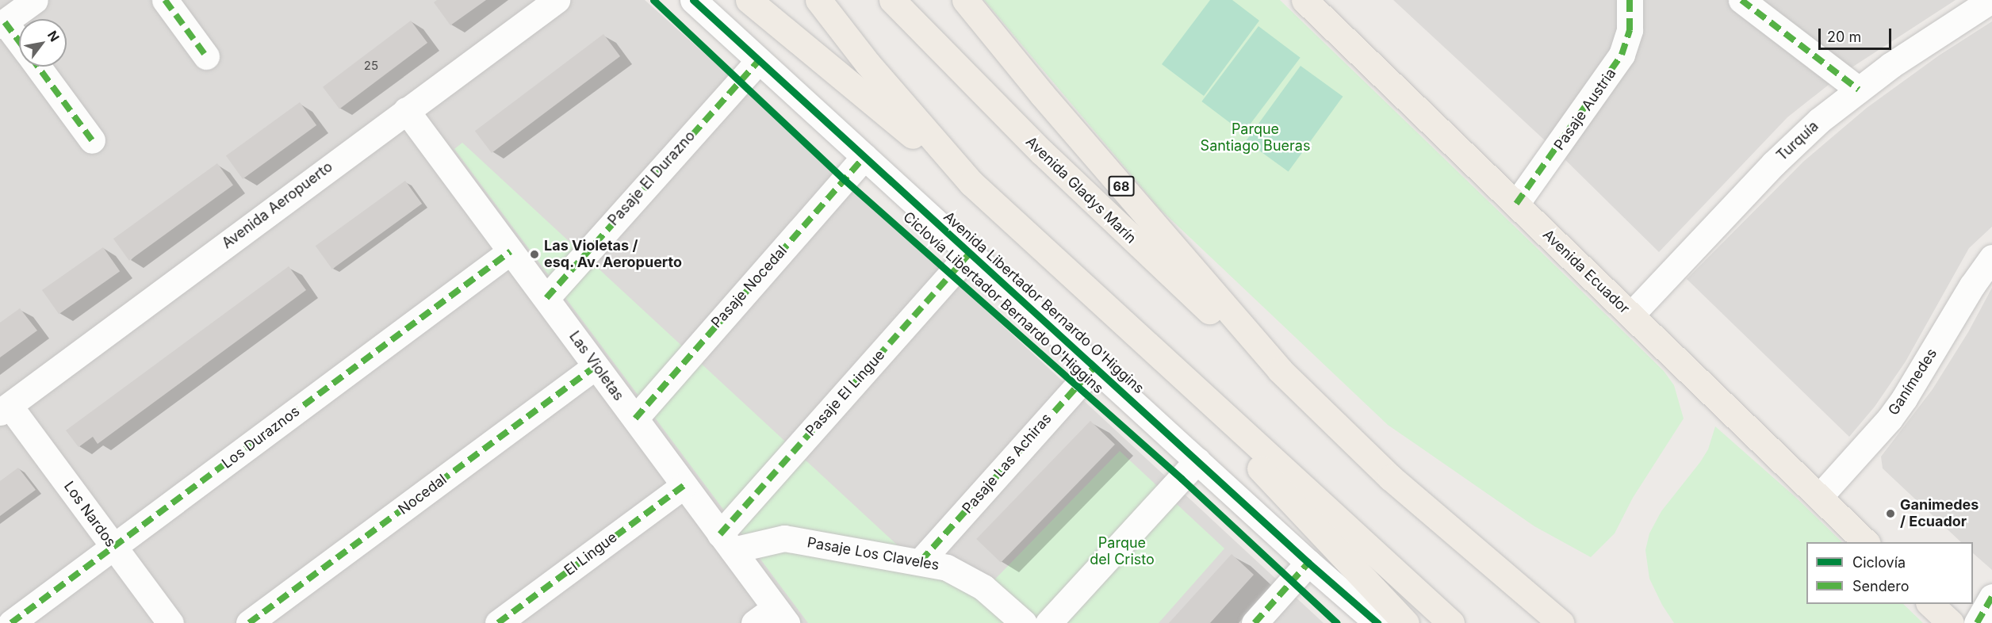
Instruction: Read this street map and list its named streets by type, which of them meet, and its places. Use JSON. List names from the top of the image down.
{
  "streets": {
    "main road": ["68", "Avenida Gladys Marín", "Avenida Ecuador"],
    "street": [
      "Pasaje Austria",
      "Turquía",
      "Pasaje El Durazno",
      "Avenida Aeropuerto",
      "Pasaje Nocedal",
      "Avenida Libertador Bernardo O'Higgins",
      "Las Violetas",
      "Ganímedes",
      "Pasaje El Lingue",
      "Los Duraznos",
      "Pasaje Las Achiras",
      "Nocedal",
      "Los Nardos",
      "El Lingue",
      "Pasaje Los Claveles"
    ],
    "cycle path": ["Ciclovía Libertador Bernardo O'Higgins"]
  },
  "crossings": [
    ["Pasaje Austria", "Avenida Ecuador"],
    ["Turquía", "Avenida Ecuador"],
    ["Pasaje El Durazno", "Avenida Libertador Bernardo O'Higgins"],
    ["Pasaje El Durazno", "Las Violetas"],
    ["68", "Avenida Gladys Marín"],
    ["Avenida Aeropuerto", "Las Violetas"],
    ["Avenida Aeropuerto", "Los Nardos"],
    ["Avenida Ecuador", "Ganímedes"],
    ["Pasaje Nocedal", "Avenida Libertador Bernardo O'Higgins"],
    ["Pasaje Nocedal", "Las Violetas"],
    ["Avenida Libertador Bernardo O'Higgins", "Pasaje El Lingue"],
    ["Avenida Libertador Bernardo O'Higgins", "Pasaje Las Achiras"],
    ["Las Violetas", "Pasaje El Lingue"],
    ["Las Violetas", "Los Duraznos"],
    ["Las Violetas", "Nocedal"],
    ["Las Violetas", "El Lingue"],
    ["Las Violetas", "Pasaje Los Claveles"],
    ["Pasaje El Lingue", "Pasaje Los Claveles"],
    ["Los Duraznos", "Los Nardos"],
    ["Pasaje Las Achiras", "Pasaje Los Claveles"]
  ],
  "parks": ["Parque Santiago Bueras", "Parque del Cristo"],
  "places": ["Las Violetas / esq. Av. Aeropuerto", "Ganimedes / Ecuador"],
  "house_numbers": ["25"],
  "legend": ["Ciclovía", "Sendero"],
  "scale_bar": "20 m",
  "north": "top right"
}
